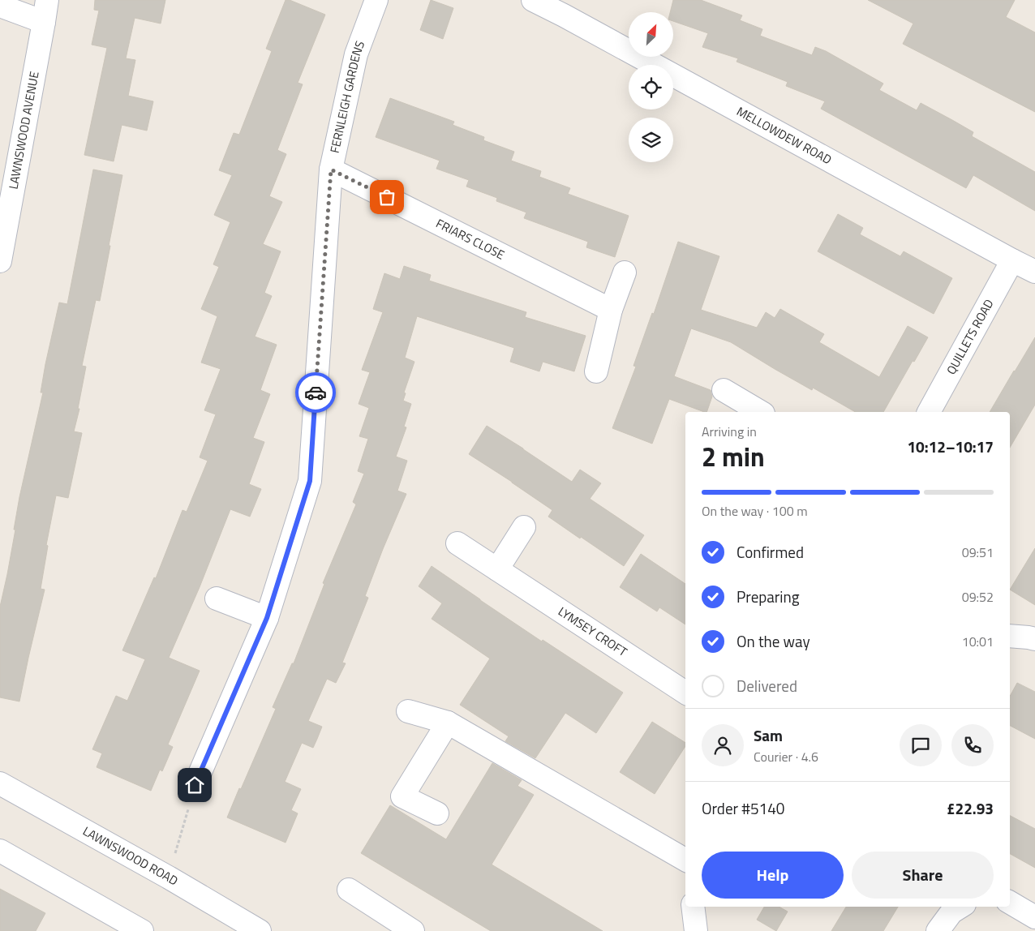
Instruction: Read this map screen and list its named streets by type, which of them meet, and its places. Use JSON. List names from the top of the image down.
{
  "streets": {
    "street": [
      "FERNLEIGH GARDENS",
      "LAWNSWOOD AVENUE",
      "MELLOWDEW ROAD",
      "FRIARS CLOSE",
      "QUILLETS ROAD",
      "LYMSEY CROFT",
      "LAWNSWOOD ROAD"
    ]
  },
  "crossings": [
    ["FERNLEIGH GARDENS", "FRIARS CLOSE"],
    ["MELLOWDEW ROAD", "QUILLETS ROAD"]
  ],
  "north": "top right",
  "page": {
    "heading": ["2 min", "Arriving in", "10:12–10:17"],
    "panel": [
      "Sam",
      "Courier · 4.6",
      "Order #5140",
      "£22.93"
    ],
    "bar": "On the way · 100 m",
    "list": [
      ["Confirmed", "09:51"],
      ["Preparing", "09:52"],
      ["On the way", "10:01"],
      "Delivered"
    ],
    "buttons": ["Help", "Share"]
  }
}
